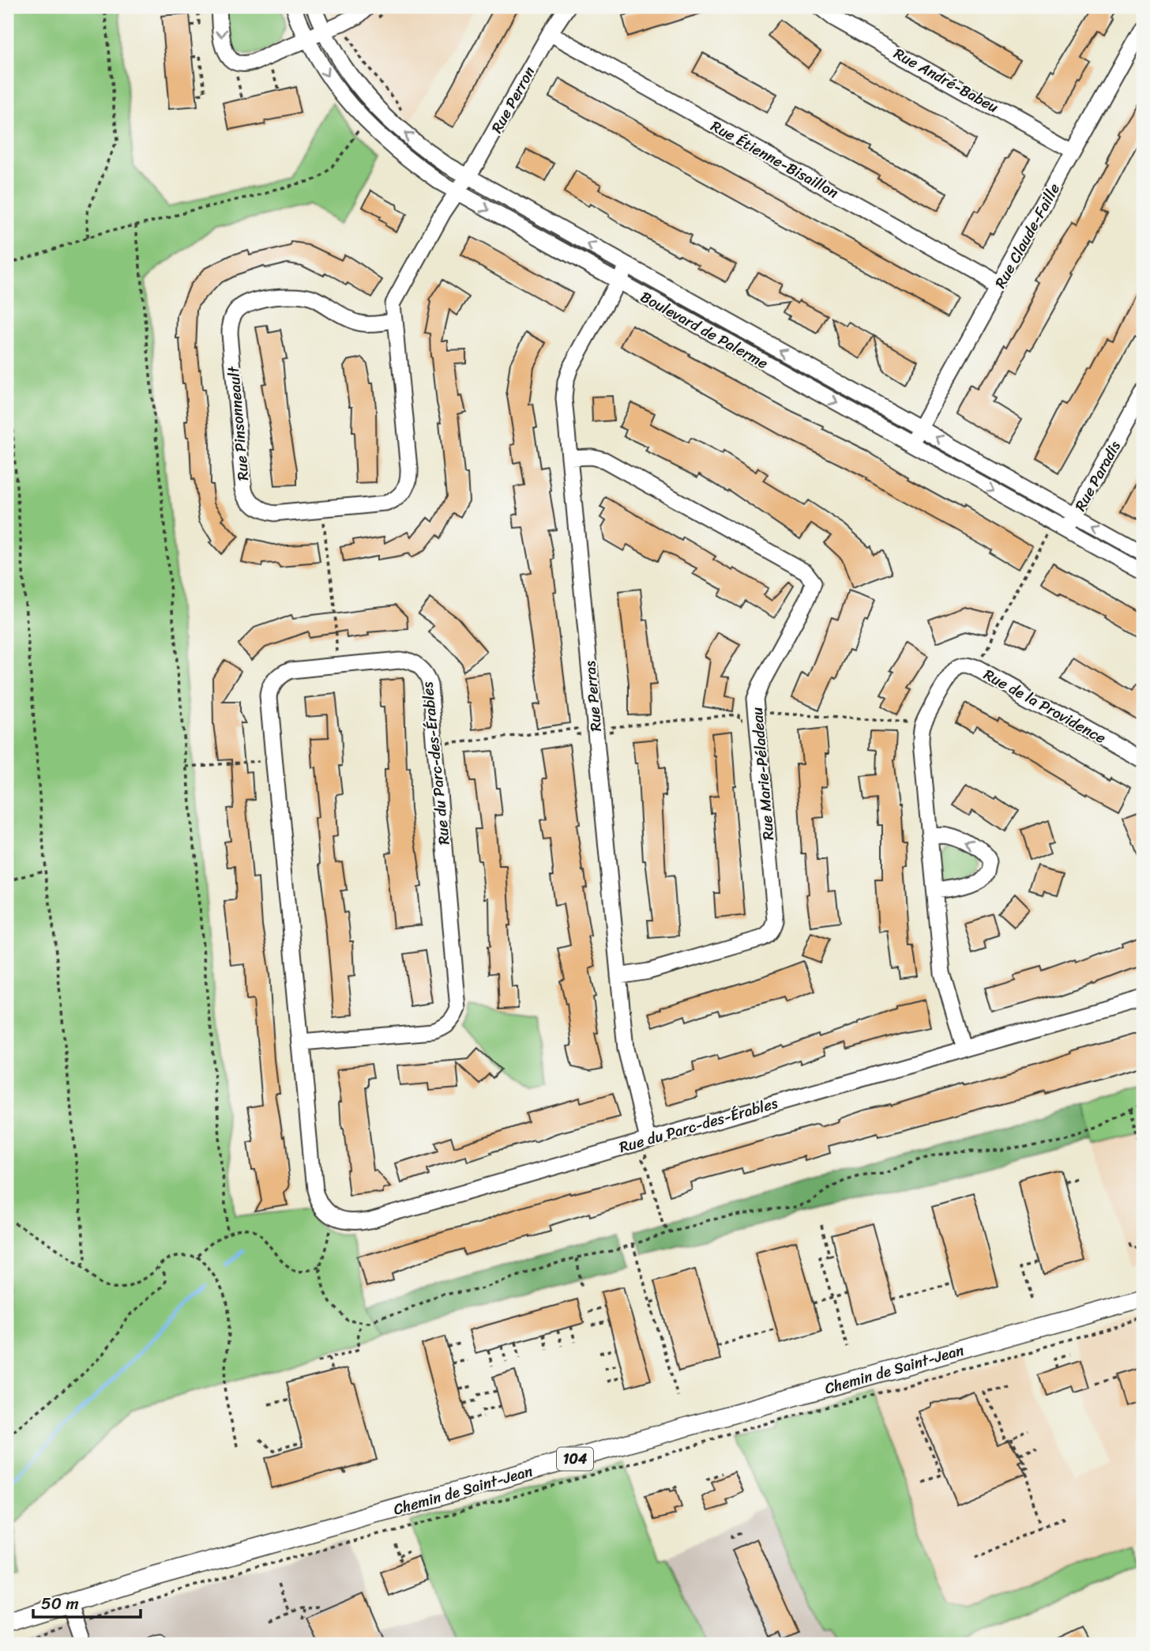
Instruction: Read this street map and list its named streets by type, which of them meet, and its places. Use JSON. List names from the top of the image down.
{
  "streets": {
    "main road": ["Chemin de Saint-Jean", "104"],
    "street": [
      "Rue André-Babeu",
      "Rue Perron",
      "Rue Étienne-Bisaillon",
      "Rue Claude-Faille",
      "Boulevard de Palerme",
      "Rue Pinsonneault",
      "Rue Paradis",
      "Rue Perras",
      "Rue de la Providence",
      "Rue du Parc-des-Érables",
      "Rue Marie-Péladeau"
    ]
  },
  "crossings": [
    ["Rue André-Babeu", "Rue Claude-Faille"],
    ["Rue Perron", "Rue Étienne-Bisaillon"],
    ["Rue Perron", "Boulevard de Palerme"],
    ["Rue Perron", "Rue Pinsonneault"],
    ["Rue Étienne-Bisaillon", "Rue Claude-Faille"],
    ["Rue Claude-Faille", "Boulevard de Palerme"],
    ["Boulevard de Palerme", "Rue Pinsonneault"],
    ["Boulevard de Palerme", "Rue Paradis"],
    ["Boulevard de Palerme", "Rue Perras"],
    ["Rue Perras", "Rue du Parc-des-Érables"],
    ["Rue Perras", "Rue Marie-Péladeau"],
    ["Rue de la Providence", "Rue du Parc-des-Érables"]
  ],
  "scale_bar": "50 m"
}
